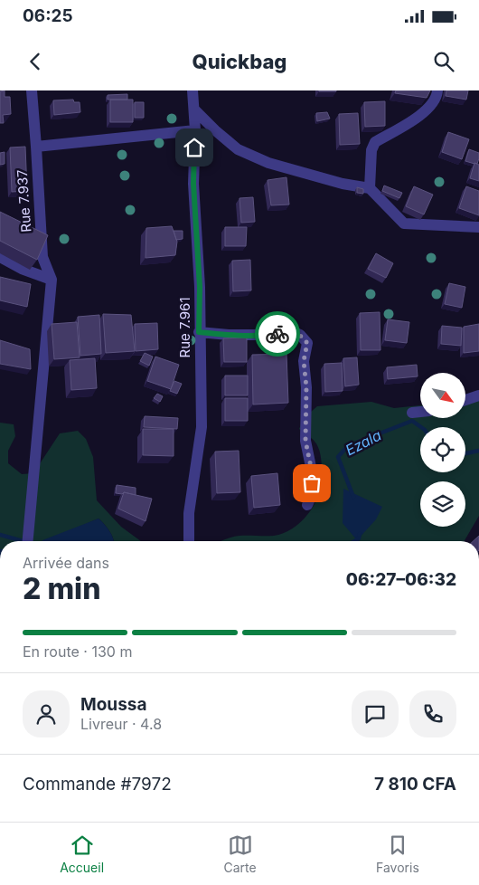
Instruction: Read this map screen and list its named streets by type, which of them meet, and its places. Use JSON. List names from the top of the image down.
{
  "streets": {
    "street": ["Rue 7.937", "Rue 7.961"]
  },
  "water": ["Ezala"],
  "north": "bottom right",
  "page": {
    "status": "06:25",
    "header": "Quickbag",
    "heading": ["2 min", "Arrivée dans", "06:27–06:32"],
    "panel": [
      "Moussa",
      "Livreur · 4.8",
      "Commande #7972",
      "7 810 CFA"
    ],
    "bar": "En route · 130 m",
    "tabs": ["Accueil", "Carte", "Favoris"]
  }
}
